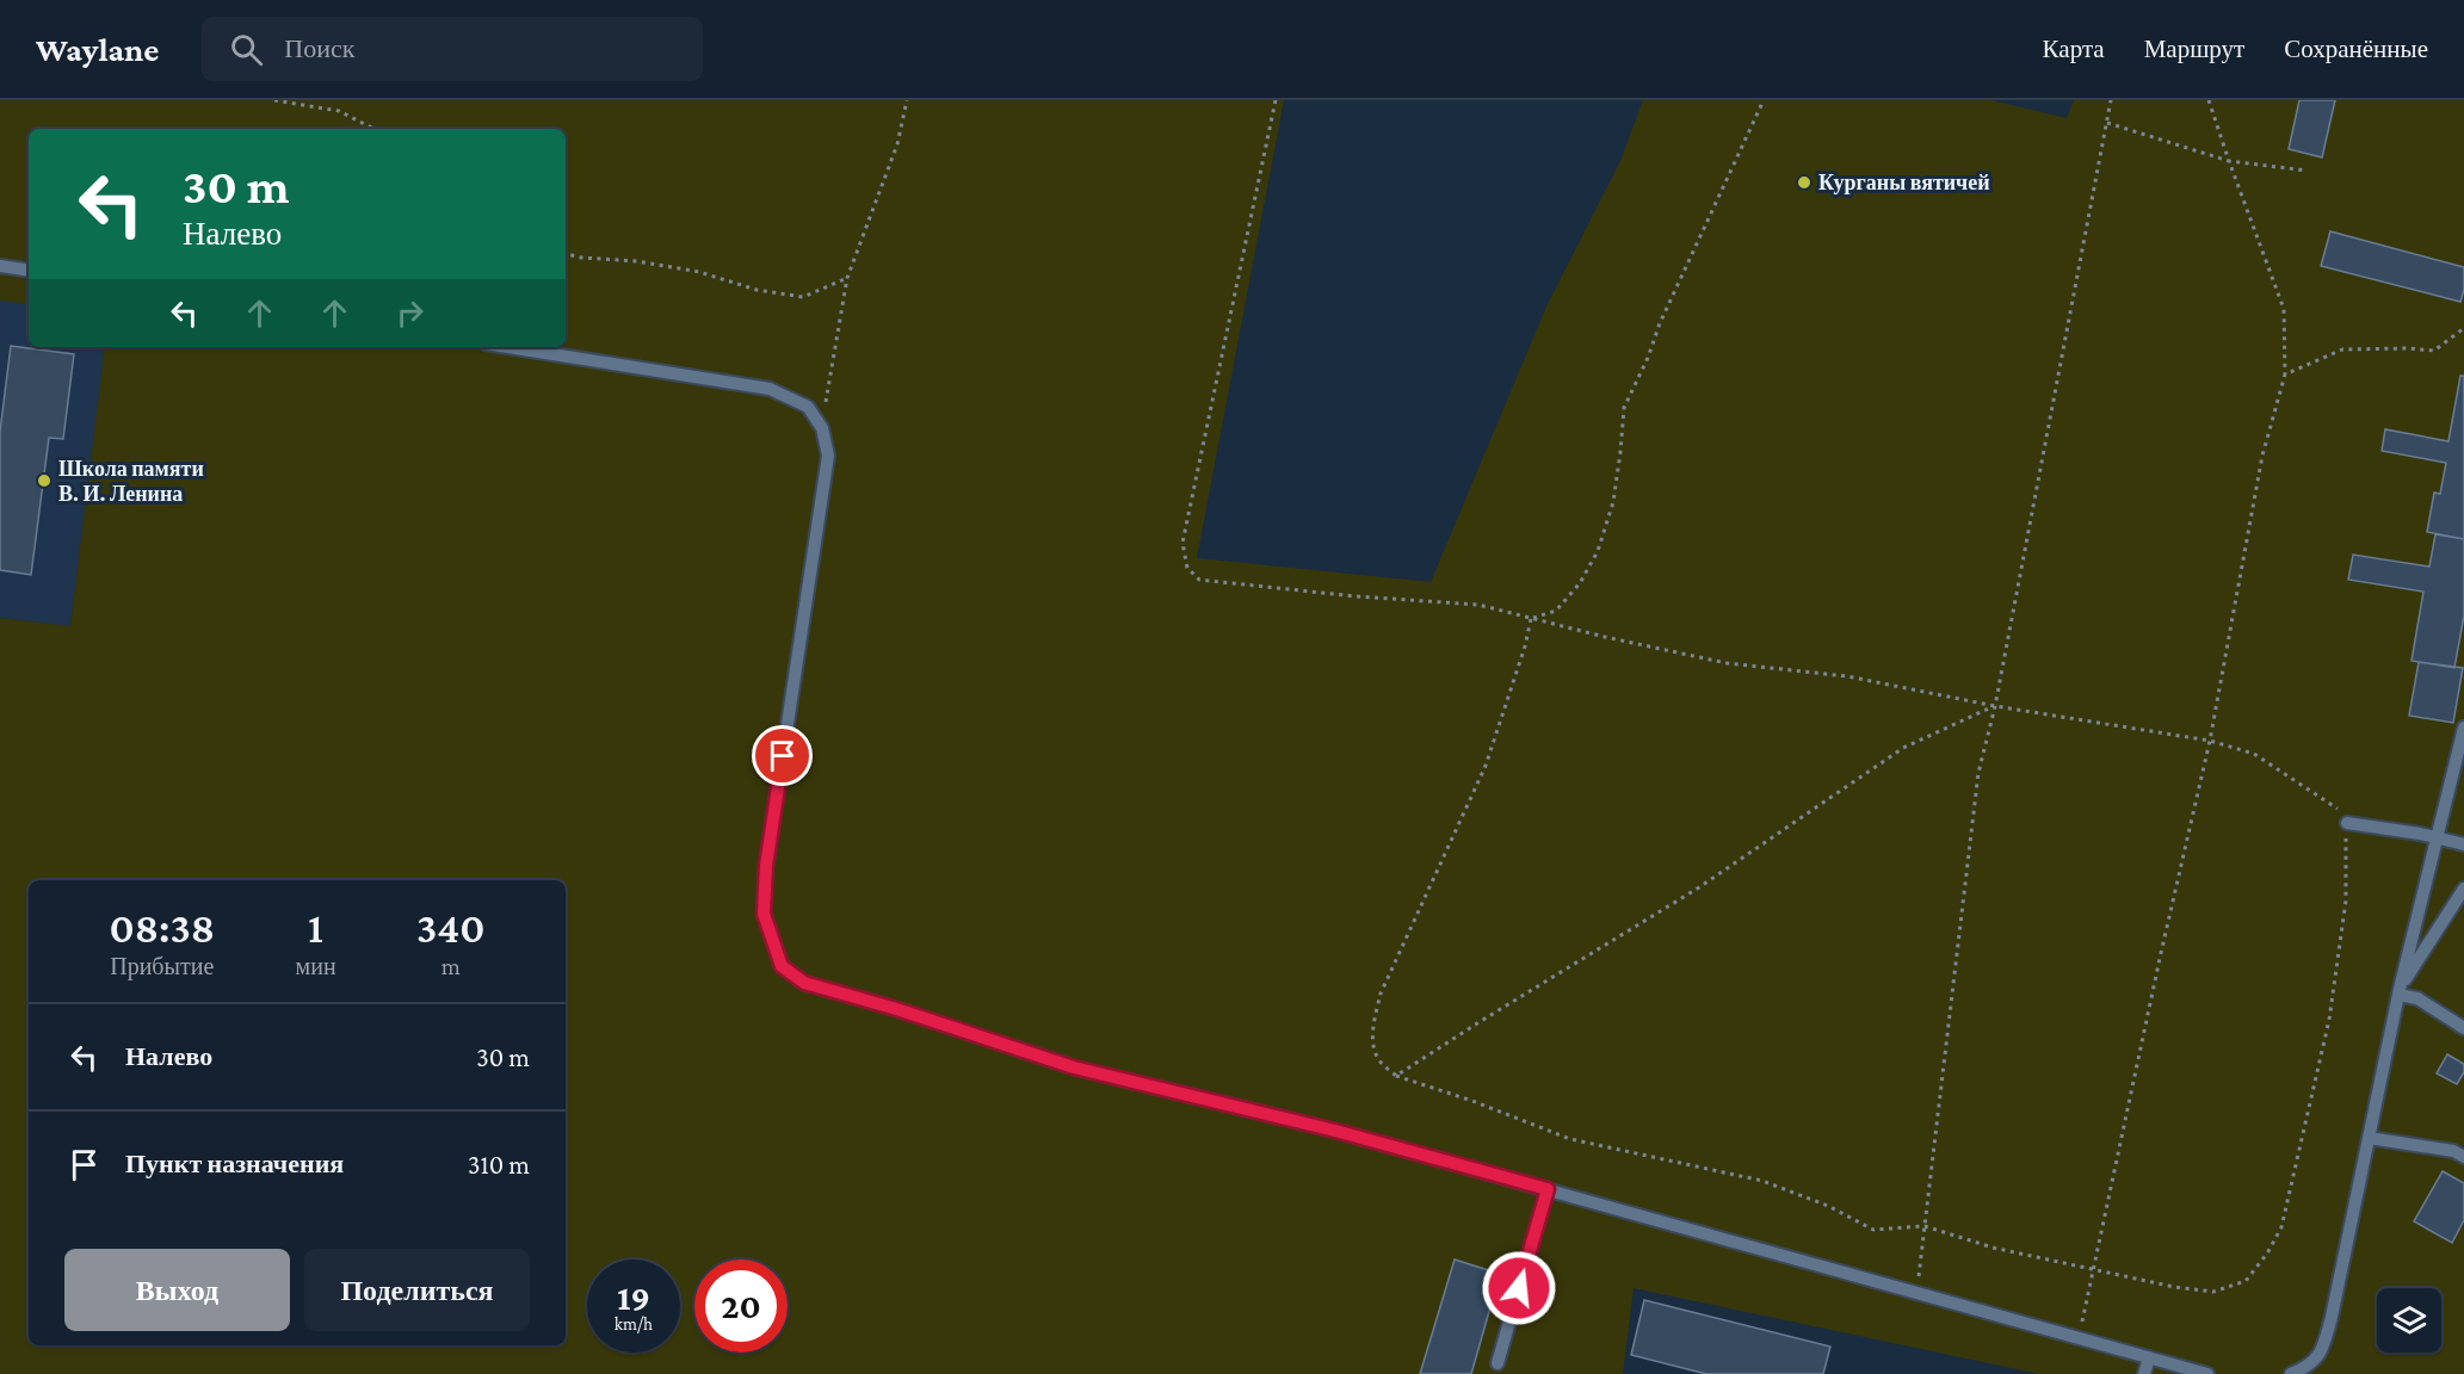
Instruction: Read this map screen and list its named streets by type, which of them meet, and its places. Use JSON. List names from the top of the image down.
{
  "places": ["Курганы вятичей", "Школа памяти В. И. Ленина"],
  "page": {
    "header": "Waylane",
    "search": "Поиск",
    "nav": ["Карта", "Маршрут", "Сохранённые"],
    "turn": ["30 m", "Налево"],
    "eta": [
      "08:38",
      "Прибытие",
      "1",
      "мин",
      "340",
      "m"
    ],
    "list": [
      {
        "name": "Налево",
        "value": "30 m"
      },
      {
        "name": "Пункт назначения",
        "value": "310 m"
      }
    ],
    "buttons": ["Выход", "Поделиться"],
    "speed": "19 km/h",
    "limit": "20"
  }
}
